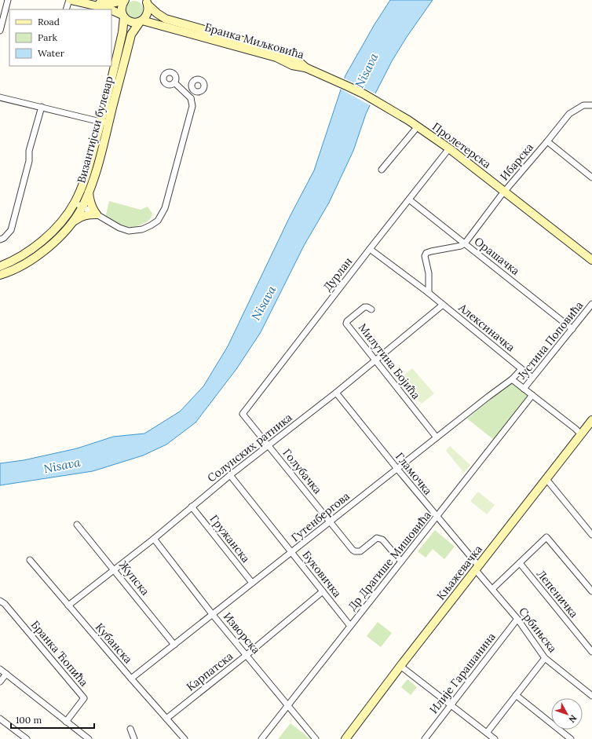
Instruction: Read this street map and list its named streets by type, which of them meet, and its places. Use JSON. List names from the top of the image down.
{
  "streets": {
    "street": [
      "Бранка Миљковића",
      "Византијски булевар",
      "Пролетерска",
      "Ибарска",
      "Орашачка",
      "Дурлан",
      "Алексиначка",
      "Јустина Поповића",
      "Милутина Бојића",
      "Солунских ратника",
      "Голубачка",
      "Гламочка",
      "Гутенбергова",
      "Гружанска",
      "Др Драгише Мишовића",
      "Књажевачка",
      "Буковичка",
      "Жупска",
      "Лепеничка",
      "Србињска",
      "Изворска",
      "Кубанска",
      "Бранка Ћопића",
      "Карпатска",
      "Илије Гарашанина"
    ]
  },
  "crossings": [
    ["Бранка Миљковића", "Византијски булевар"],
    ["Бранка Миљковића", "Пролетерска"],
    ["Пролетерска", "Ибарска"],
    ["Пролетерска", "Дурлан"],
    ["Ибарска", "Орашачка"],
    ["Орашачка", "Дурлан"],
    ["Орашачка", "Јустина Поповића"],
    ["Дурлан", "Алексиначка"],
    ["Дурлан", "Голубачка"],
    ["Алексиначка", "Јустина Поповића"],
    ["Алексиначка", "Солунских ратника"],
    ["Алексиначка", "Гутенбергова"],
    ["Милутина Бојића", "Солунских ратника"],
    ["Милутина Бојића", "Гутенбергова"],
    ["Солунских ратника", "Голубачка"],
    ["Солунских ратника", "Гламочка"],
    ["Солунских ратника", "Гружанска"],
    ["Солунских ратника", "Буковичка"],
    ["Солунских ратника", "Жупска"],
    ["Солунских ратника", "Изворска"],
    ["Солунских ратника", "Кубанска"],
    ["Голубачка", "Гутенбергова"],
    ["Голубачка", "Др Драгише Мишовића"],
    ["Гламочка", "Гутенбергова"],
    ["Гламочка", "Др Драгише Мишовића"],
    ["Гламочка", "Књажевачка"],
    ["Гламочка", "Србињска"],
    ["Гутенбергова", "Гружанска"],
    ["Гутенбергова", "Буковичка"],
    ["Гутенбергова", "Жупска"],
    ["Гутенбергова", "Изворска"],
    ["Гутенбергова", "Кубанска"],
    ["Др Драгише Мишовића", "Буковичка"],
    ["Др Драгише Мишовића", "Изворска"],
    ["Књажевачка", "Србињска"],
    ["Буковичка", "Карпатска"],
    ["Србињска", "Илије Гарашанина"],
    ["Изворска", "Карпатска"],
    ["Кубанска", "Карпатска"]
  ],
  "water": ["Nisava"],
  "legend": ["Road", "Park", "Water"],
  "scale_bar": "100 m",
  "north": "bottom right"
}
